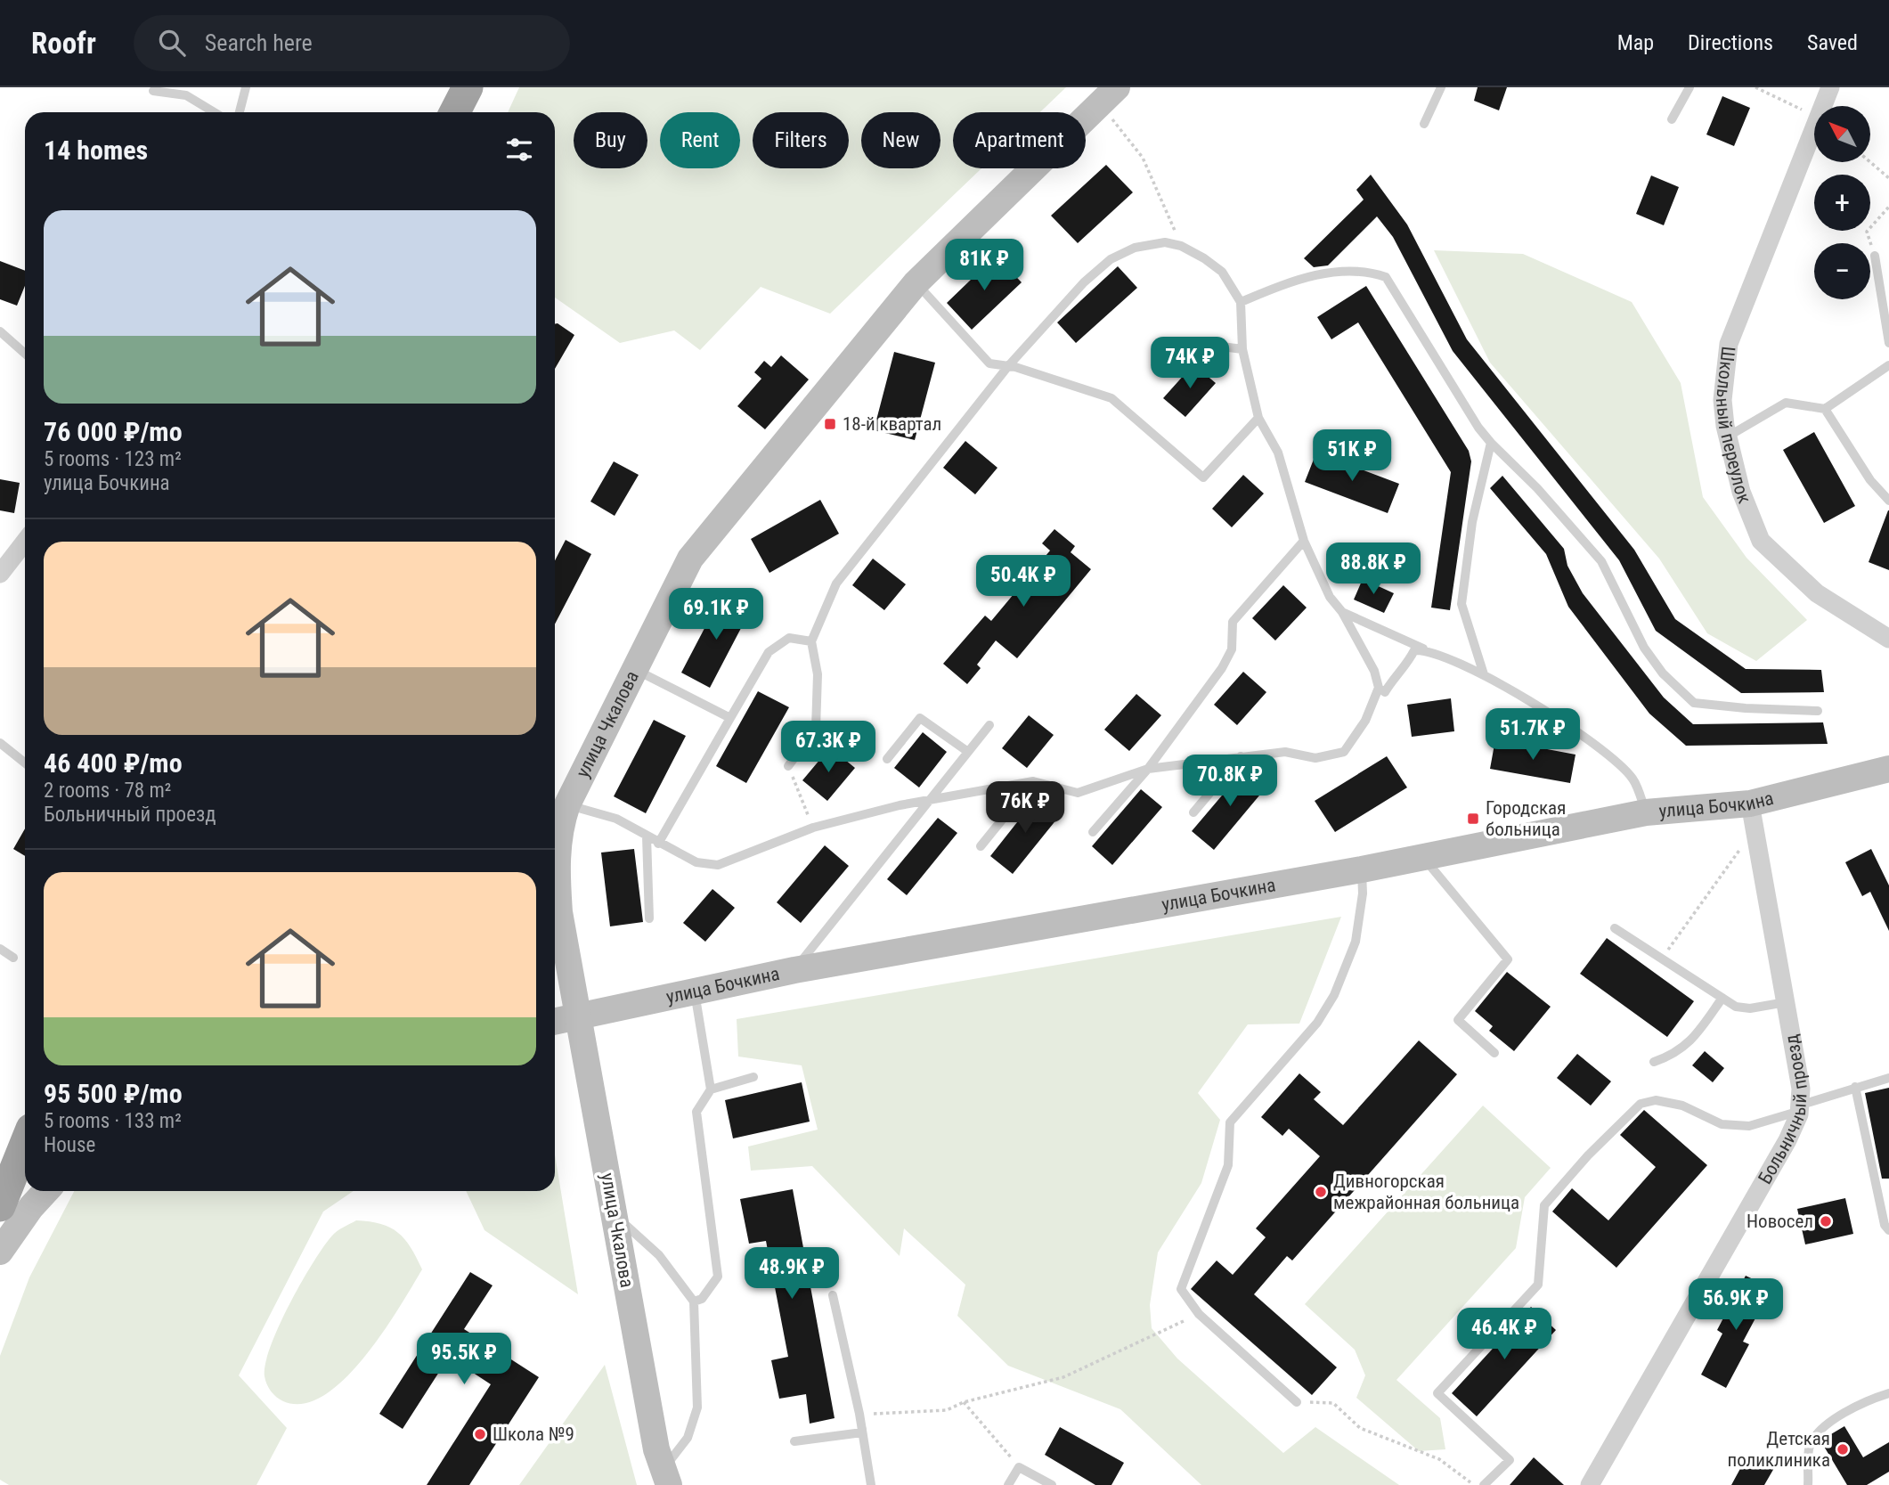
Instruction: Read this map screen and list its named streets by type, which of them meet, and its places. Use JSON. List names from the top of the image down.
{
  "streets": {
    "main road": ["улица Чкалова", "улица Бочкина"],
    "street": ["Школьный переулок", "Больничный проезд"]
  },
  "crossings": [
    ["улица Чкалова", "улица Бочкина"],
    ["улица Бочкина", "Больничный проезд"]
  ],
  "places": {
    "transit": ["18-й квартал", "Городская больница"],
    "other": [
      "Дивногорская межрайонная больница",
      "Новосел",
      "Школа №9",
      "Детская поликлиника"
    ]
  },
  "north": "top left",
  "page": {
    "header": "Roofr",
    "search": "Search here",
    "nav": ["Map", "Directions", "Saved"],
    "map_buttons": ["+", "−"],
    "chip": [
      "Buy",
      "Rent",
      "Filters",
      "New",
      "Apartment"
    ],
    "heading": "14 homes",
    "list": [
      {
        "name": "76 000 ₽/mo",
        "note": "5 rooms · 123 m² · улица Бочкина"
      },
      {
        "name": "46 400 ₽/mo",
        "note": "2 rooms · 78 m² · Больничный проезд"
      },
      {
        "name": "95 500 ₽/mo",
        "note": "5 rooms · 133 m² · House"
      }
    ],
    "price": [
      "81K ₽",
      "74K ₽",
      "51K ₽",
      "88.8K ₽",
      "50.4K ₽",
      "69.1K ₽",
      "51.7K ₽",
      "67.3K ₽",
      "70.8K ₽",
      "76K ₽",
      "48.9K ₽",
      "56.9K ₽",
      "46.4K ₽",
      "95.5K ₽"
    ]
  }
}
